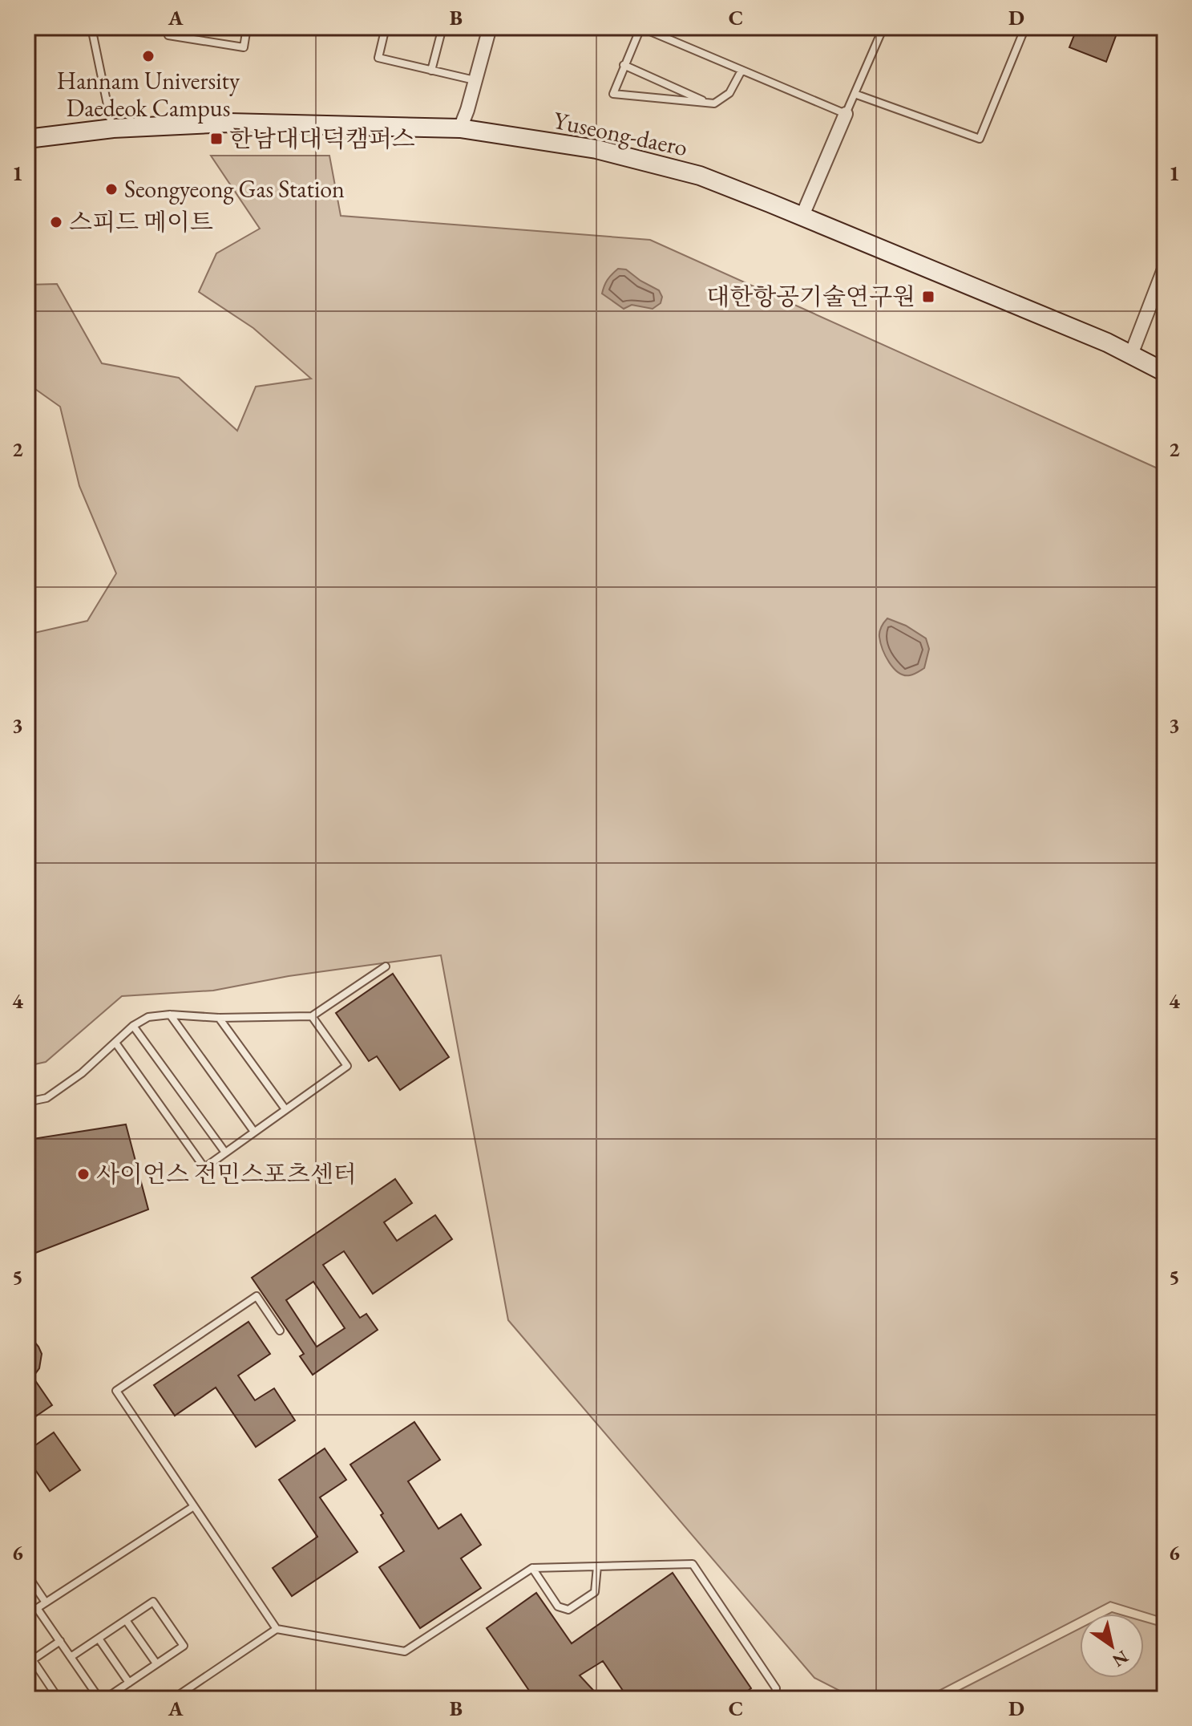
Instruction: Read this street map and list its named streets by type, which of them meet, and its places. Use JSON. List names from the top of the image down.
{
  "streets": {
    "main road": ["Yuseong-daero"]
  },
  "places": {
    "other": [
      "Hannam University Daedeok Campus",
      "Seongyeong Gas Station",
      "스피드 메이트",
      "사이언스 전민스포츠센터"
    ],
    "transit": ["한남대대덕캠퍼스", "대한항공기술연구원"]
  },
  "north": "bottom right",
  "grid": {
    "columns": [
      "A",
      "B",
      "C",
      "D"
    ],
    "rows": [
      "1",
      "2",
      "3",
      "4",
      "5",
      "6"
    ]
  }
}
